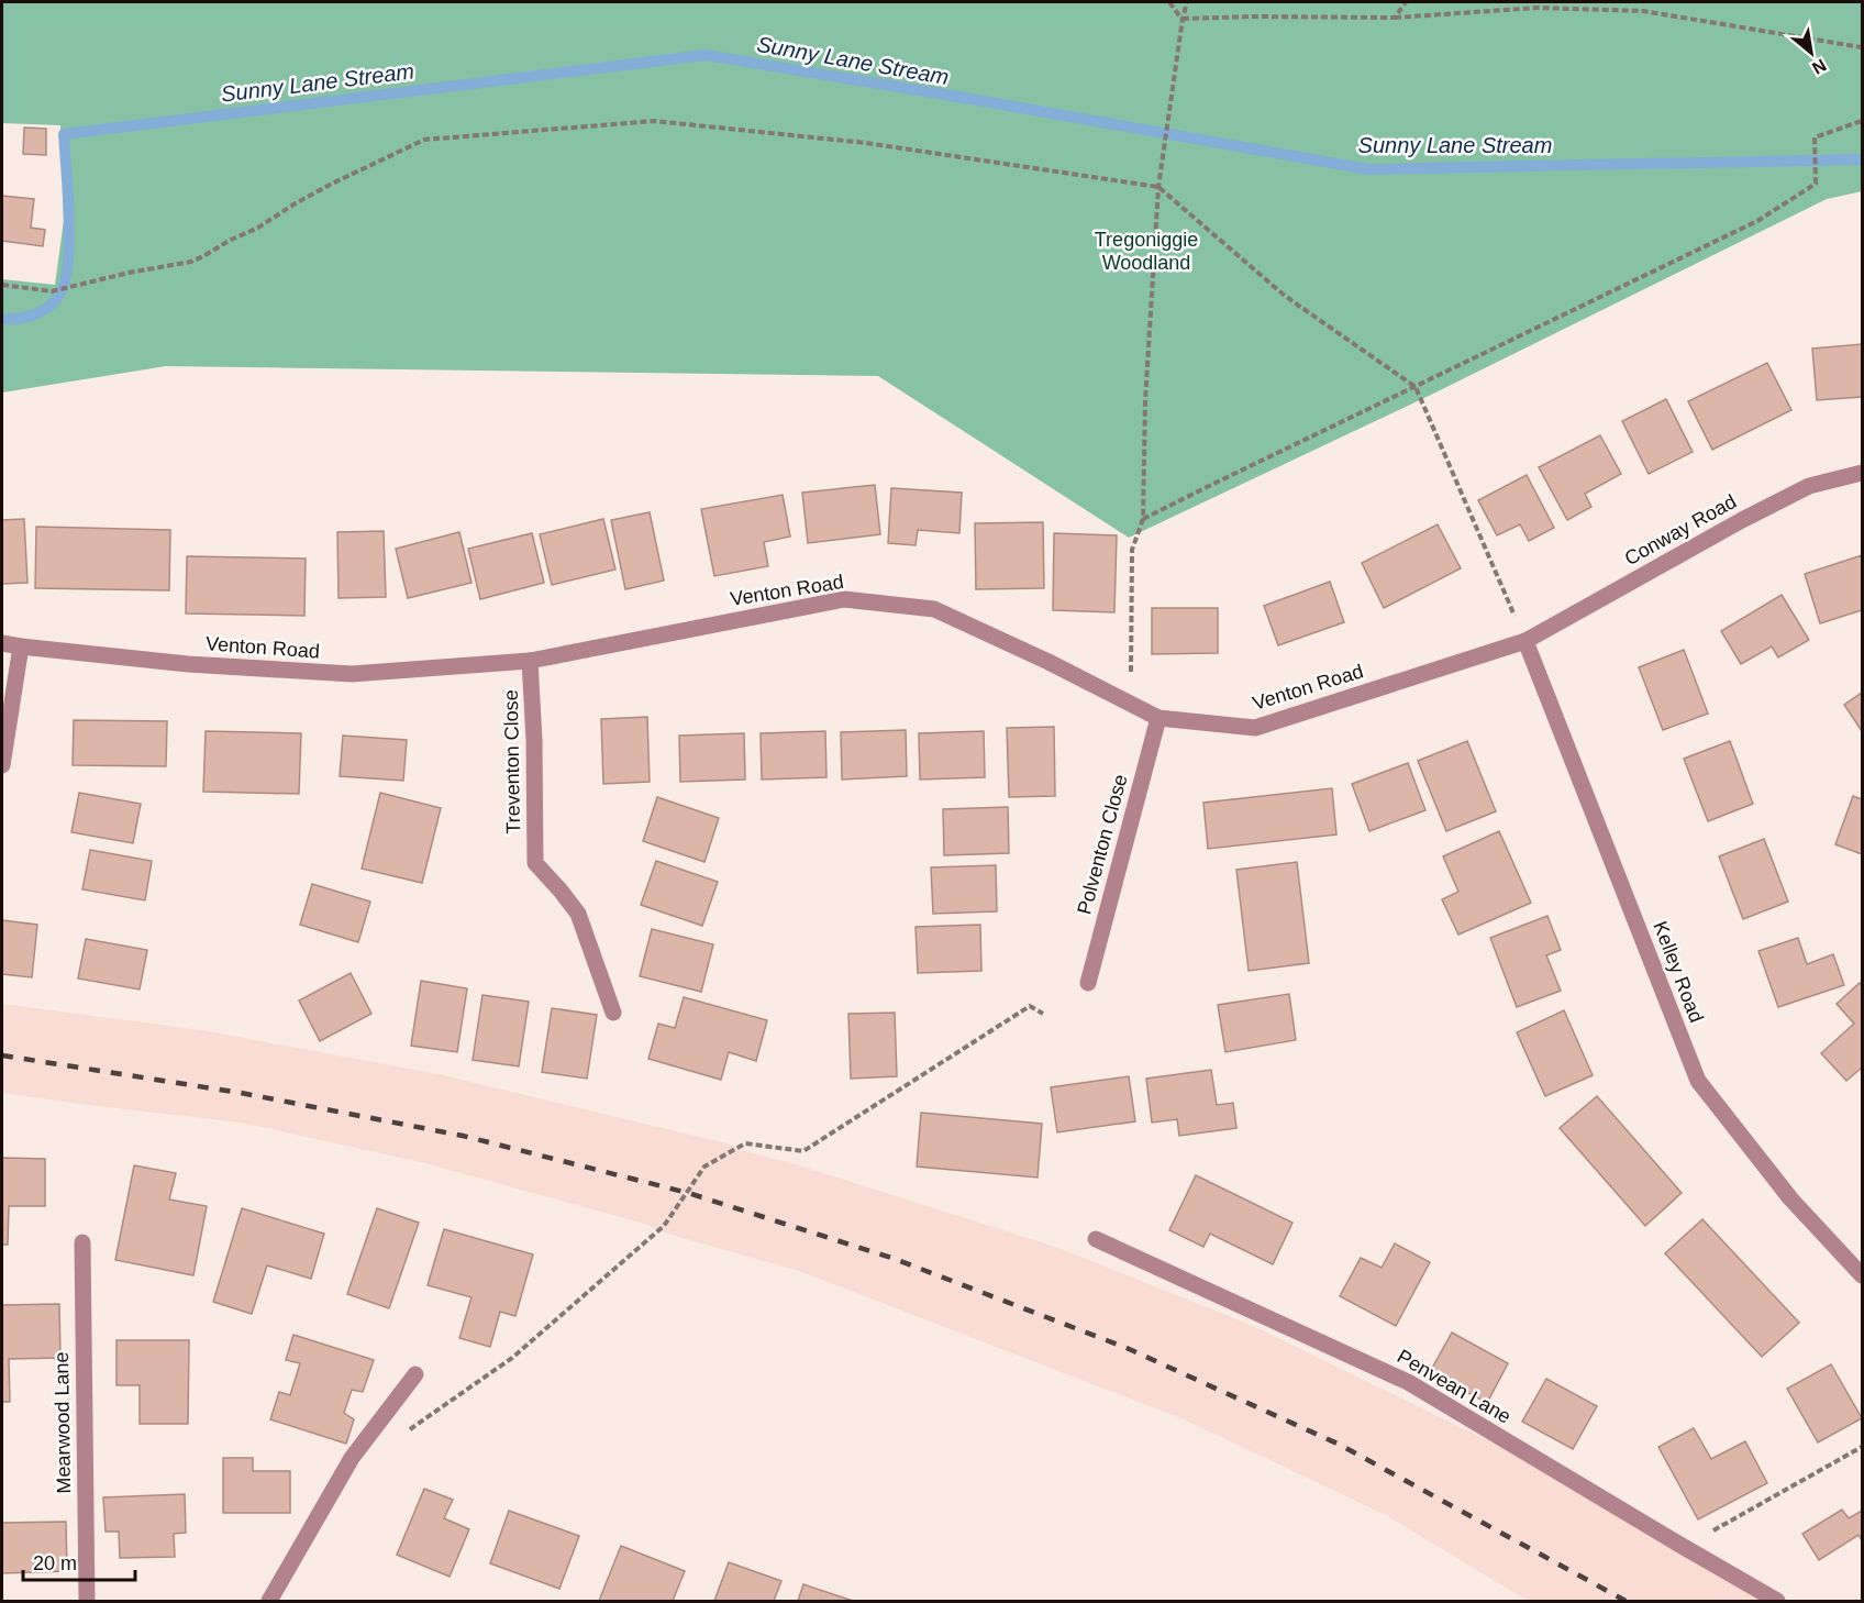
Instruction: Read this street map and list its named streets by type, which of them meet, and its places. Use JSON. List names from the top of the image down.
{
  "streets": {
    "street": [
      "Conway Road",
      "Venton Road",
      "Treventon Close",
      "Polventon Close",
      "Kelley Road",
      "Penvean Lane",
      "Mearwood Lane"
    ]
  },
  "crossings": [
    ["Conway Road", "Venton Road"],
    ["Conway Road", "Kelley Road"],
    ["Venton Road", "Treventon Close"],
    ["Venton Road", "Polventon Close"],
    ["Venton Road", "Kelley Road"]
  ],
  "water": ["Sunny Lane Stream"],
  "parks": ["Tregoniggie Woodland"],
  "scale_bar": "20 m",
  "north": "bottom right"
}
